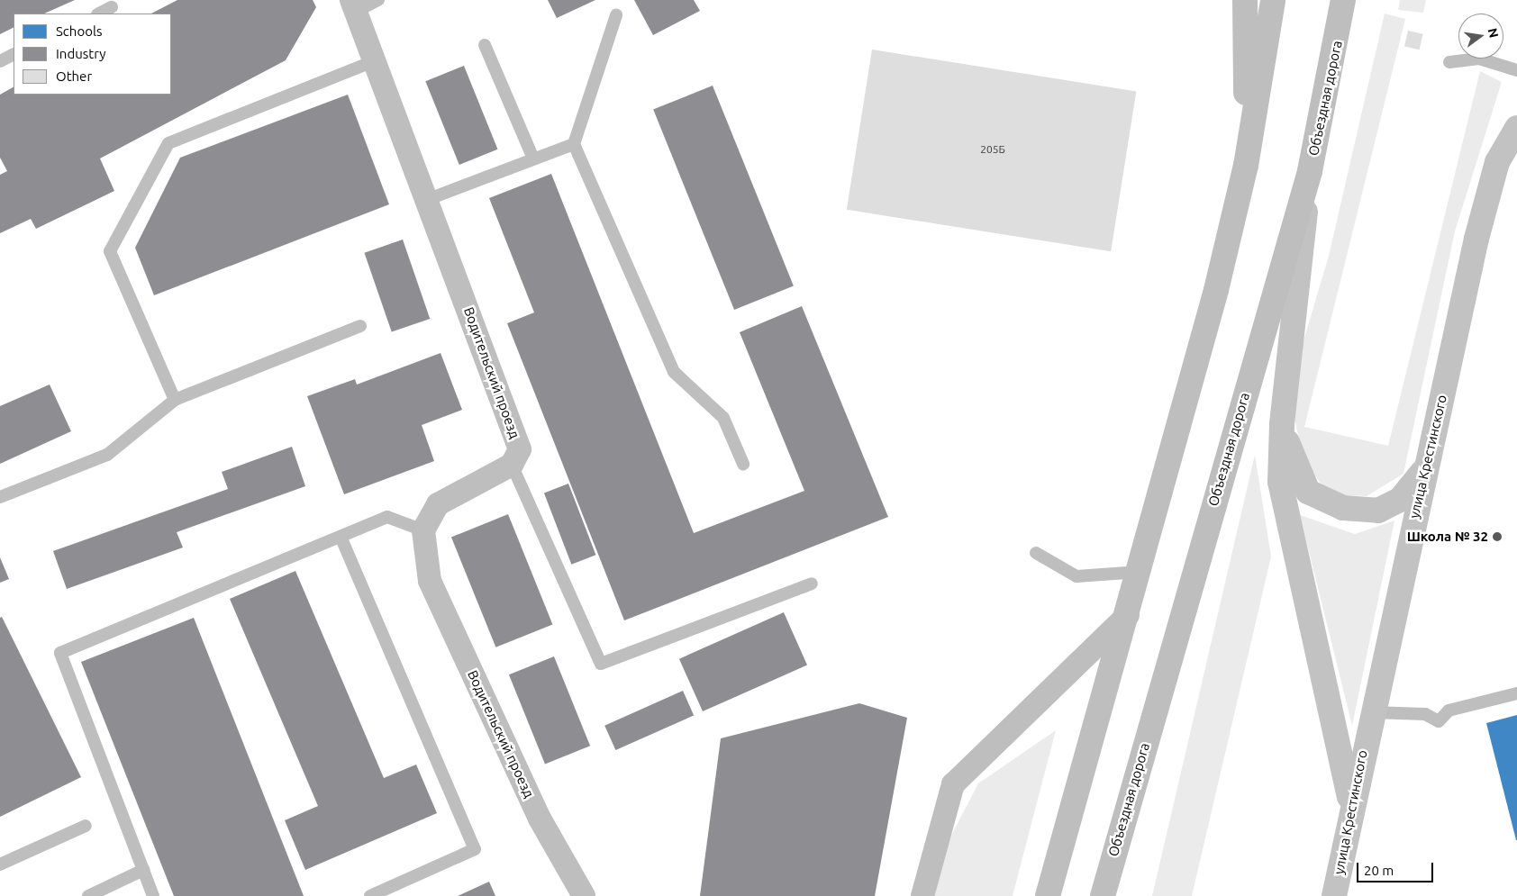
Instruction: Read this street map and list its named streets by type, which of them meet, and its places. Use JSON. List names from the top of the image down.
{
  "streets": {
    "main road": ["Объездная дорога"],
    "street": ["Водительский проезд", "улица Крестинского"]
  },
  "places": ["Школа № 32"],
  "house_numbers": ["205Б"],
  "legend": ["Schools", "Industry", "Other"],
  "scale_bar": "20 m",
  "north": "right"
}
